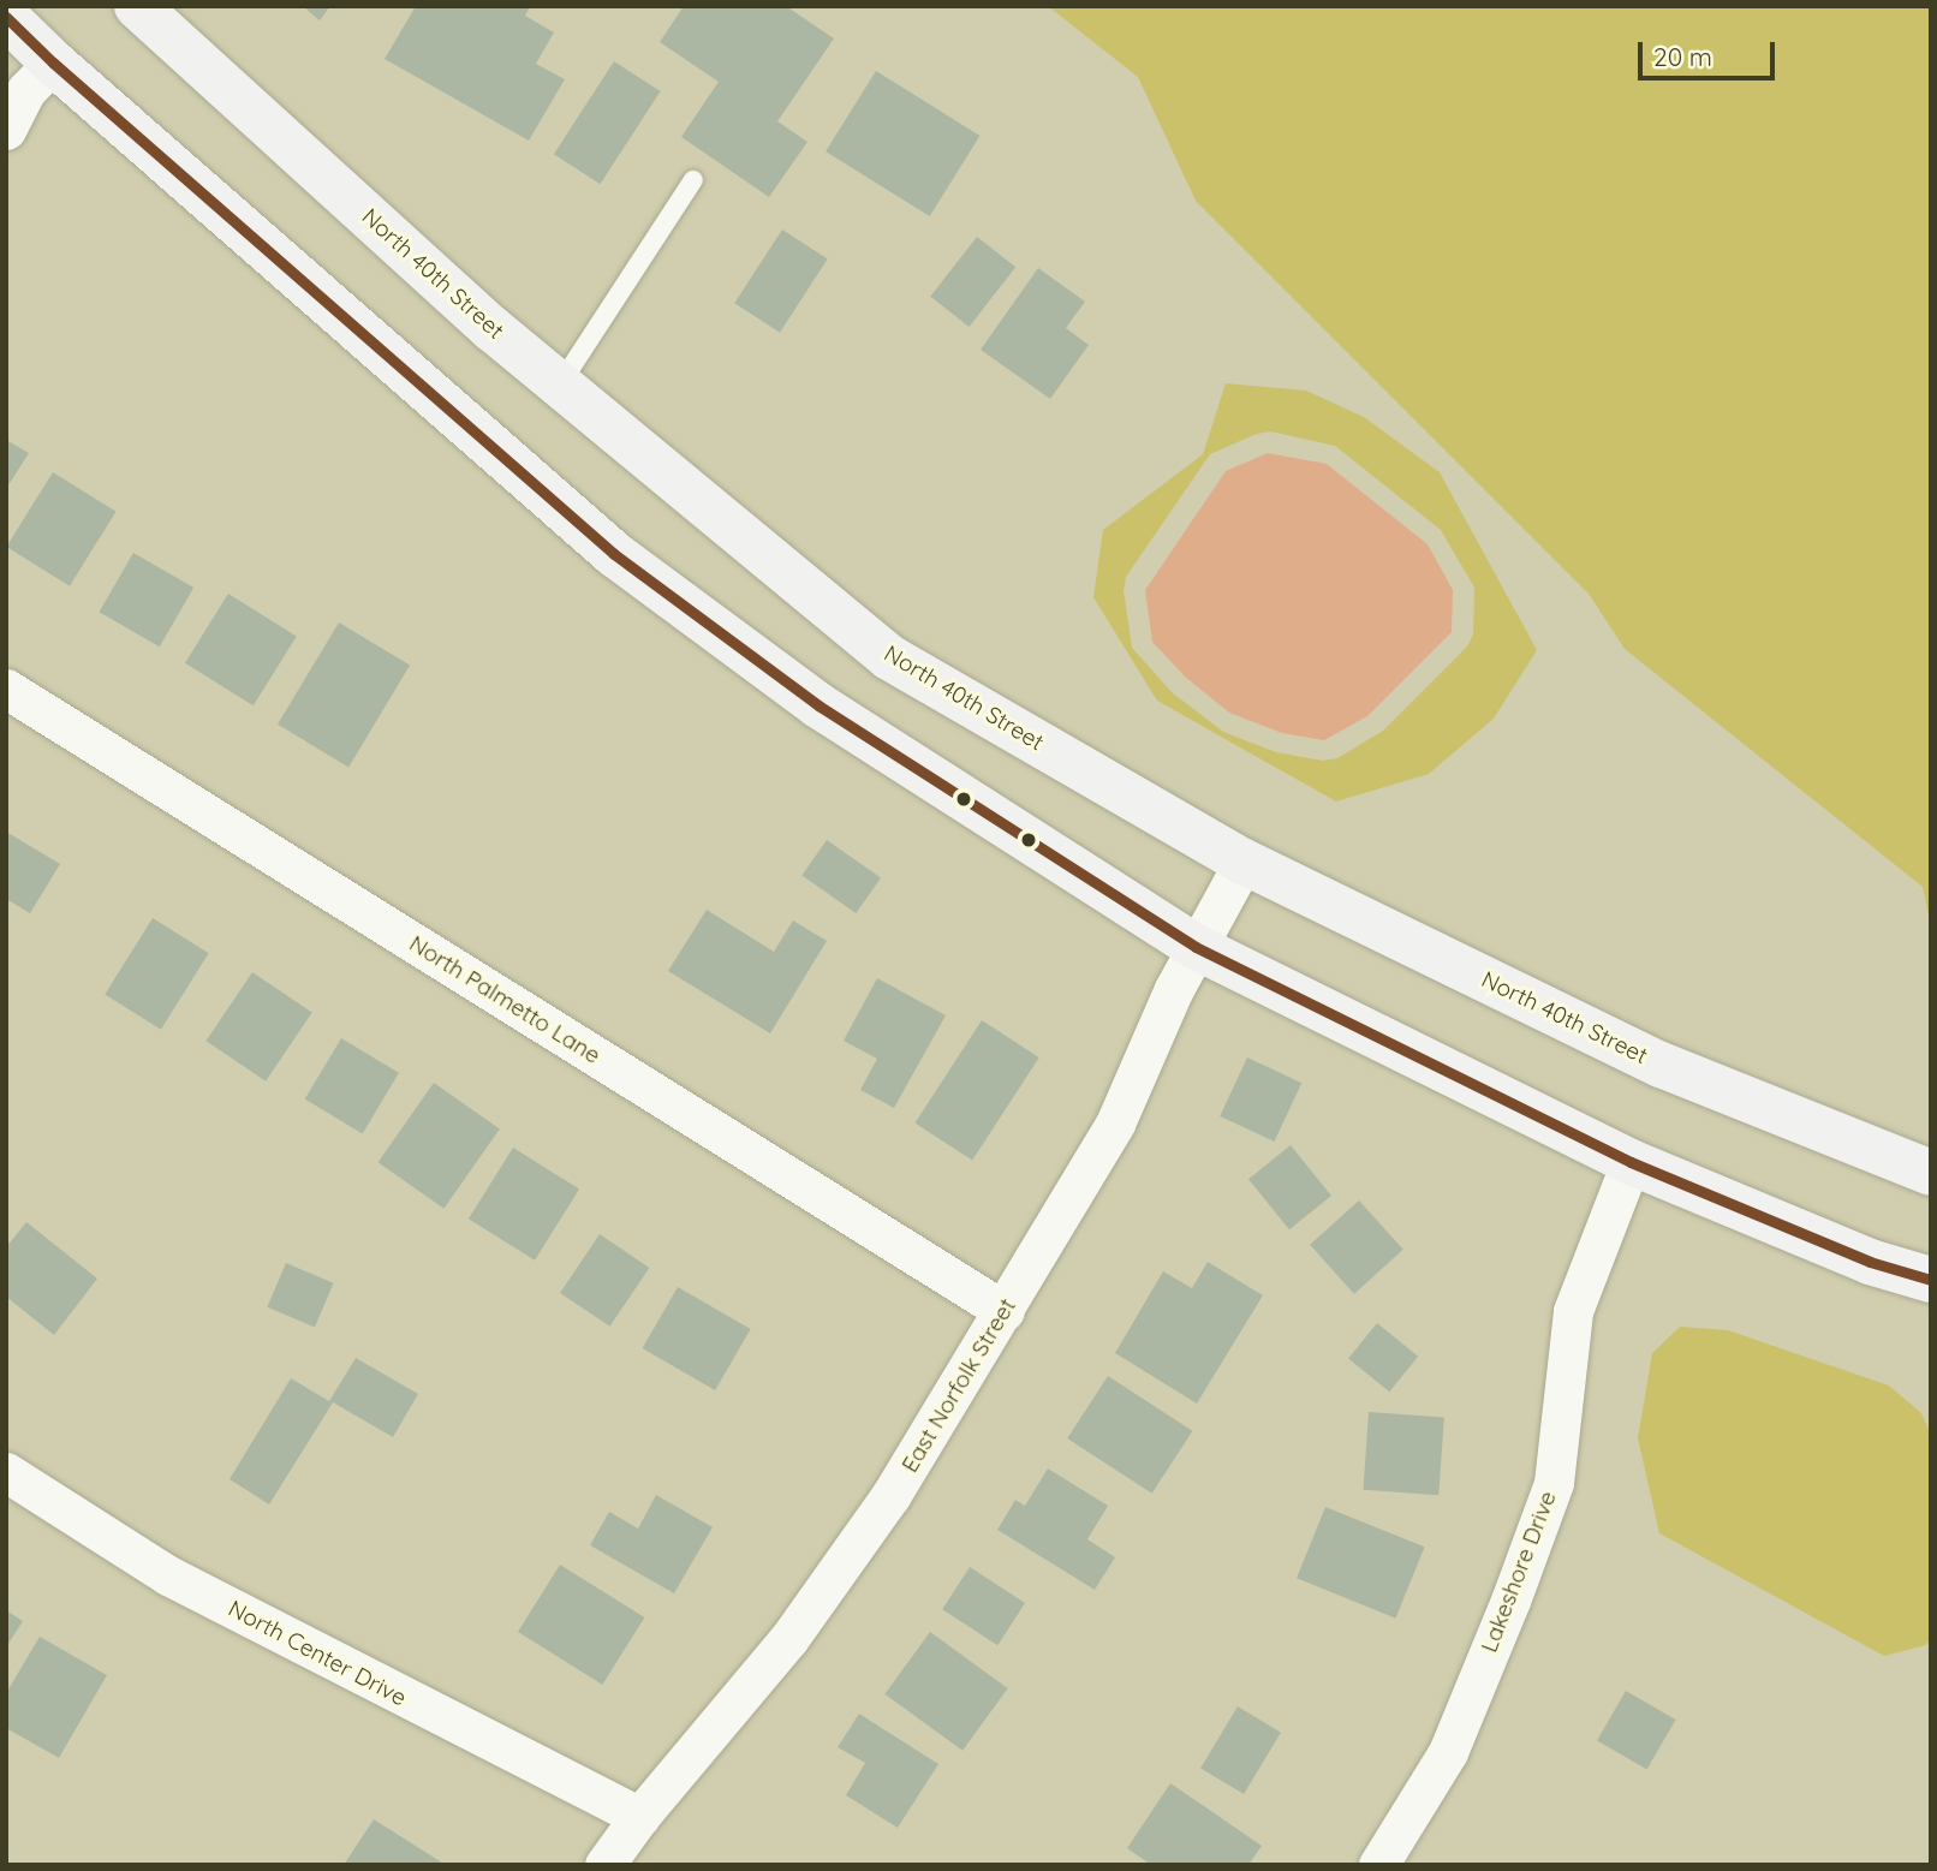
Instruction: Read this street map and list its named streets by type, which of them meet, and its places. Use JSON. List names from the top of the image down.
{
  "streets": {
    "main road": ["North 40th Street"],
    "street": [
      "North Palmetto Lane",
      "East Norfolk Street",
      "Lakeshore Drive",
      "North Center Drive"
    ]
  },
  "crossings": [
    ["North 40th Street", "East Norfolk Street"],
    ["North Palmetto Lane", "East Norfolk Street"],
    ["East Norfolk Street", "North Center Drive"]
  ],
  "scale_bar": "20 m"
}
